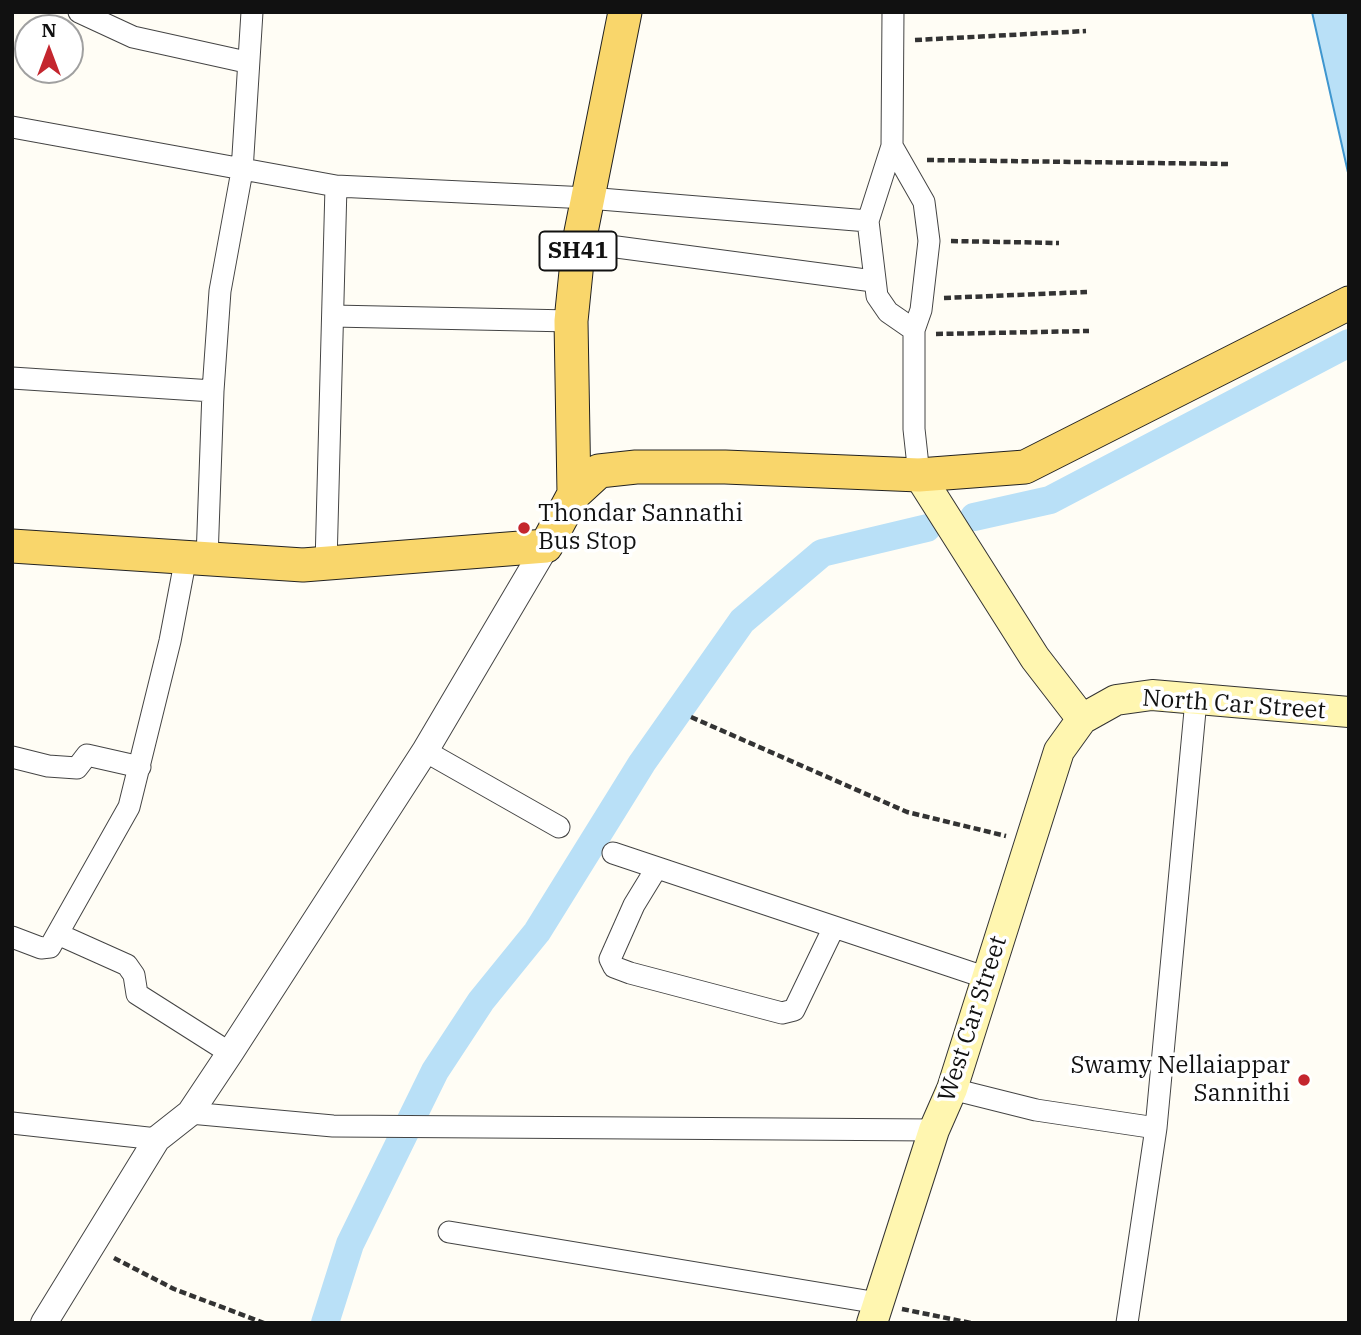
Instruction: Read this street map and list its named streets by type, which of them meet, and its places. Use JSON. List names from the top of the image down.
{
  "streets": {
    "main road": ["SH41", "North Car Street", "West Car Street"]
  },
  "crossings": [
    ["North Car Street", "West Car Street"]
  ],
  "places": ["Thondar Sannathi Bus Stop", "Swamy Nellaiappar Sannithi"],
  "north": "top"
}
